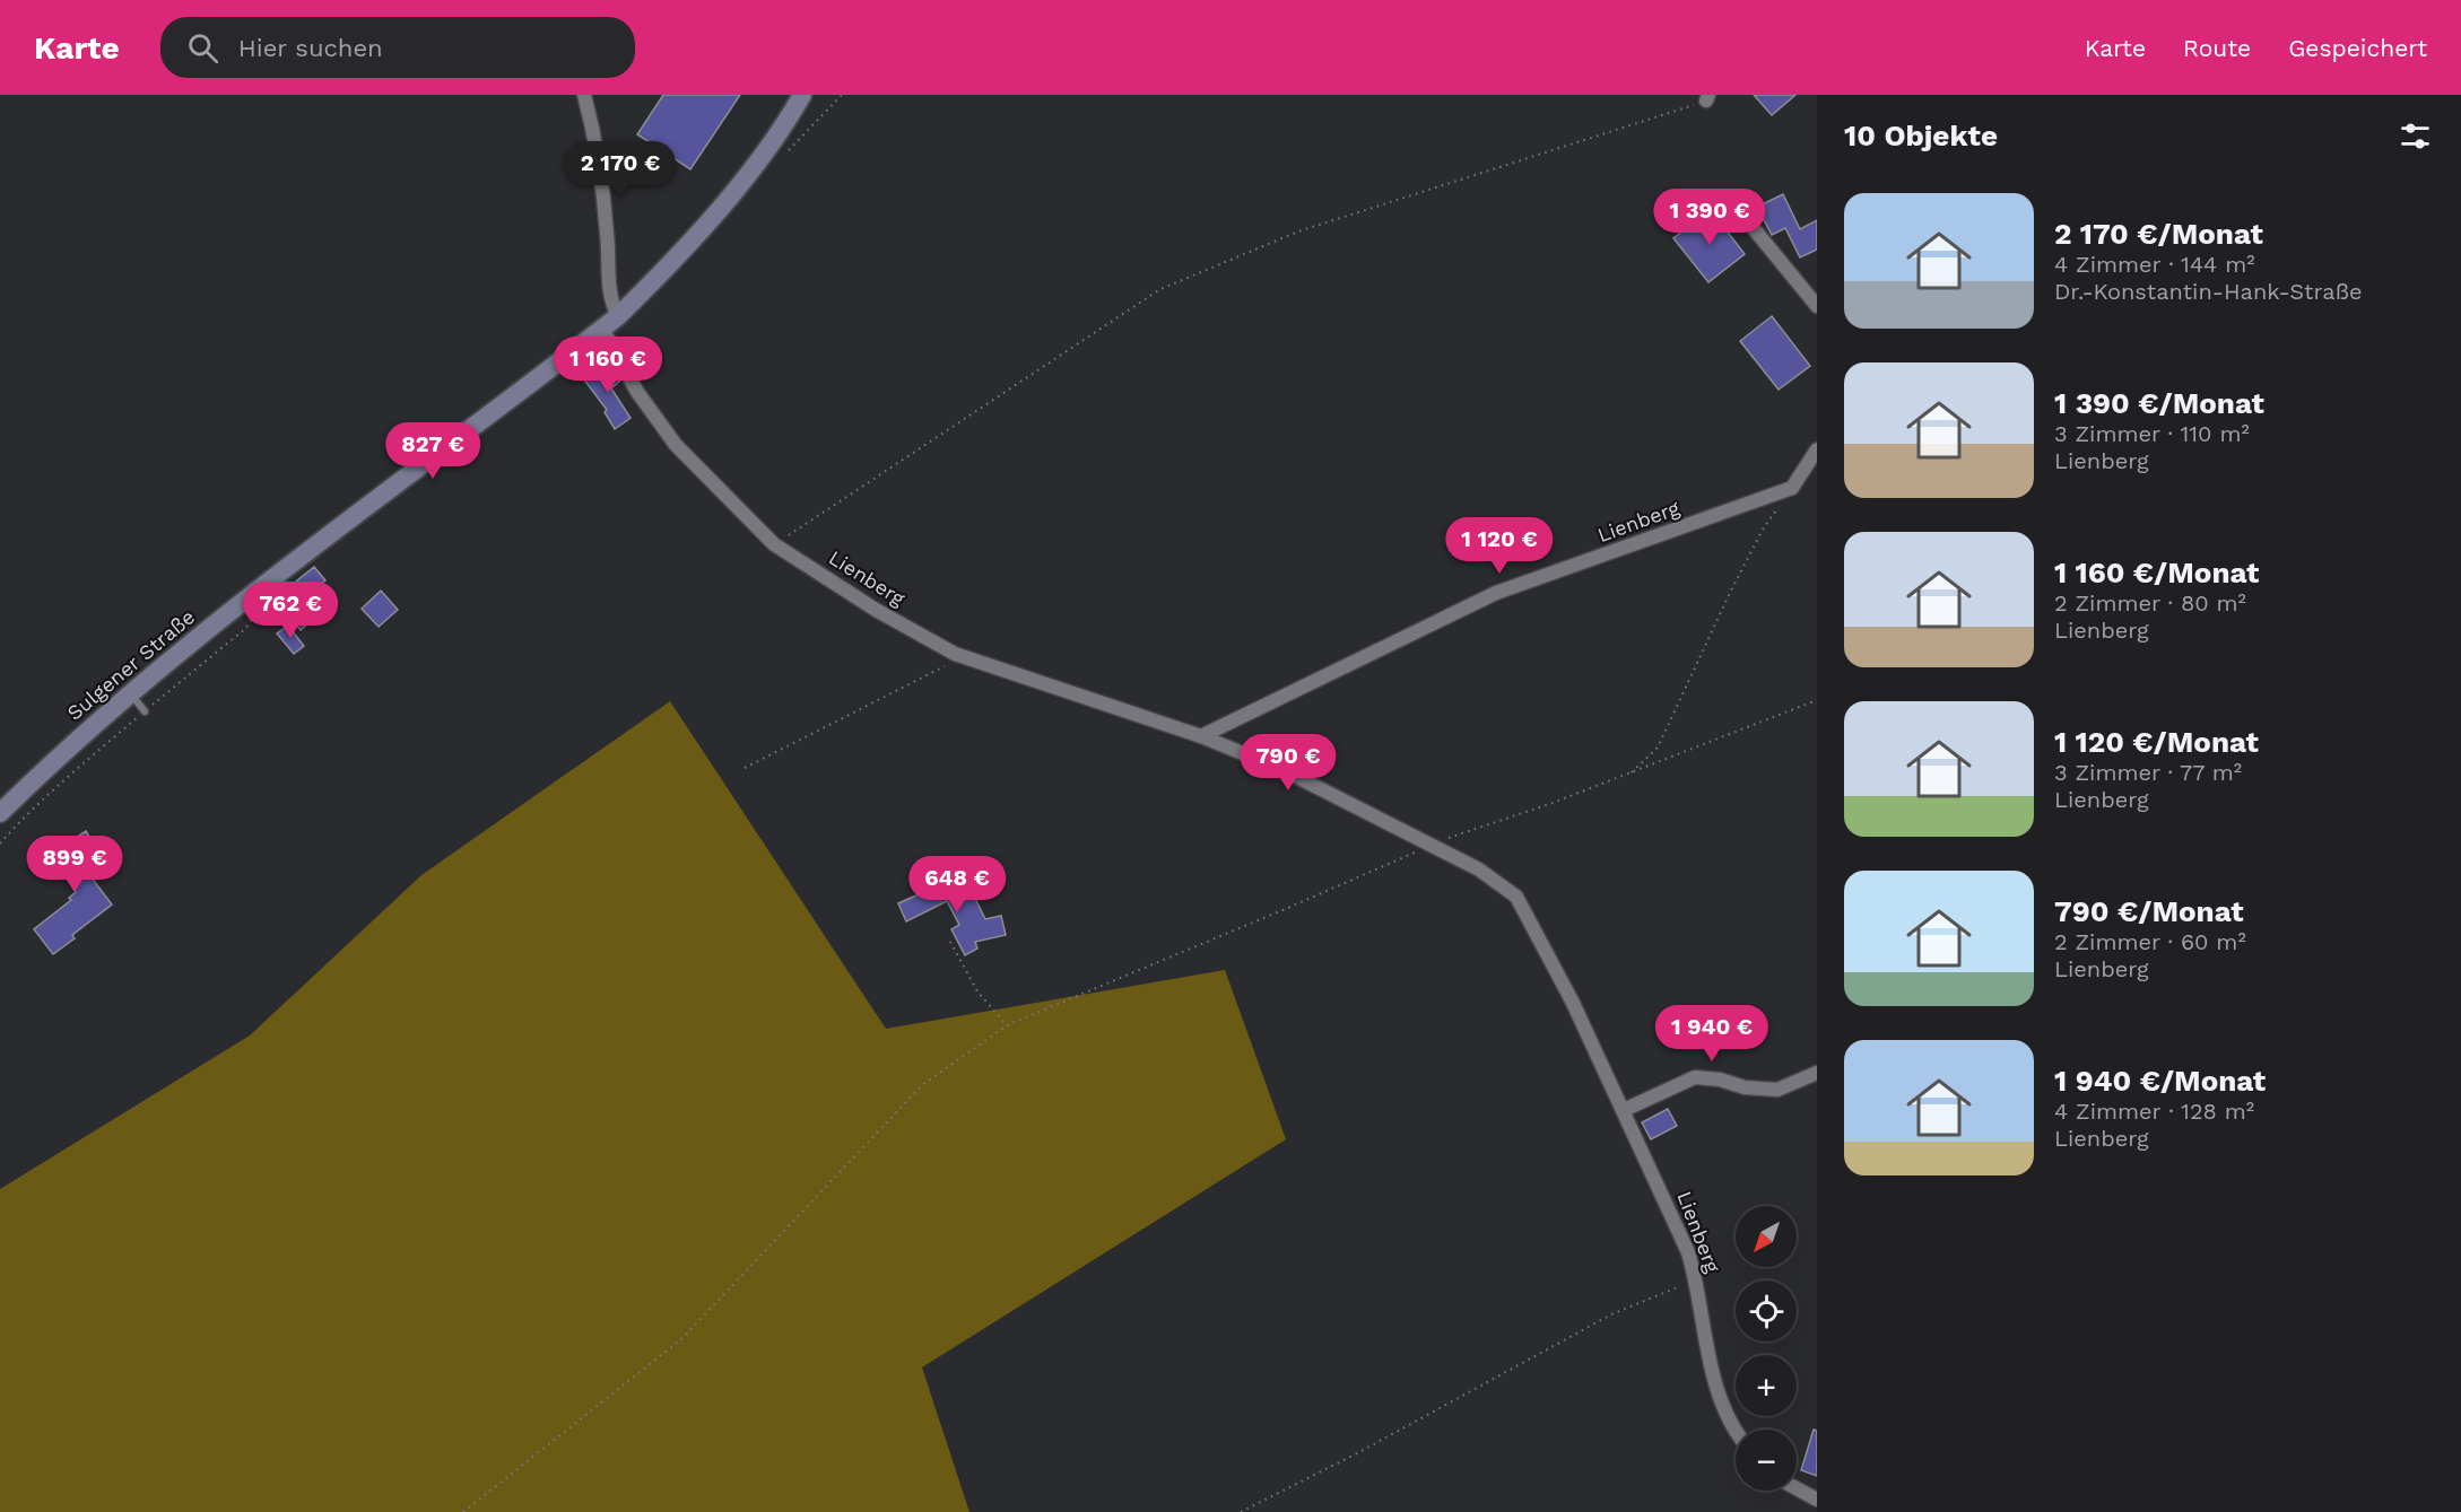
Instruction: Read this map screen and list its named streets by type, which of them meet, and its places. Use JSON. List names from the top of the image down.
{
  "streets": {
    "street": ["Lienberg", "Sulgener Straße"]
  },
  "crossings": [
    ["Lienberg", "Sulgener Straße"]
  ],
  "north": "bottom left",
  "page": {
    "header": "Karte",
    "search": "Hier suchen",
    "nav": ["Karte", "Route", "Gespeichert"],
    "heading": "10 Objekte",
    "price": [
      "2 170 €",
      "1 390 €",
      "1 160 €",
      "827 €",
      "1 120 €",
      "762 €",
      "790 €",
      "899 €",
      "648 €",
      "1 940 €"
    ],
    "list": [
      {
        "name": "2 170 €/Monat",
        "note": "4 Zimmer · 144 m² · Dr.-Konstantin-Hank-Straße"
      },
      {
        "name": "1 390 €/Monat",
        "note": "3 Zimmer · 110 m² · Lienberg"
      },
      {
        "name": "1 160 €/Monat",
        "note": "2 Zimmer · 80 m² · Lienberg"
      },
      {
        "name": "1 120 €/Monat",
        "note": "3 Zimmer · 77 m² · Lienberg"
      },
      {
        "name": "790 €/Monat",
        "note": "2 Zimmer · 60 m² · Lienberg"
      },
      {
        "name": "1 940 €/Monat",
        "note": "4 Zimmer · 128 m² · Lienberg"
      }
    ],
    "map_buttons": ["+", "−"]
  }
}
